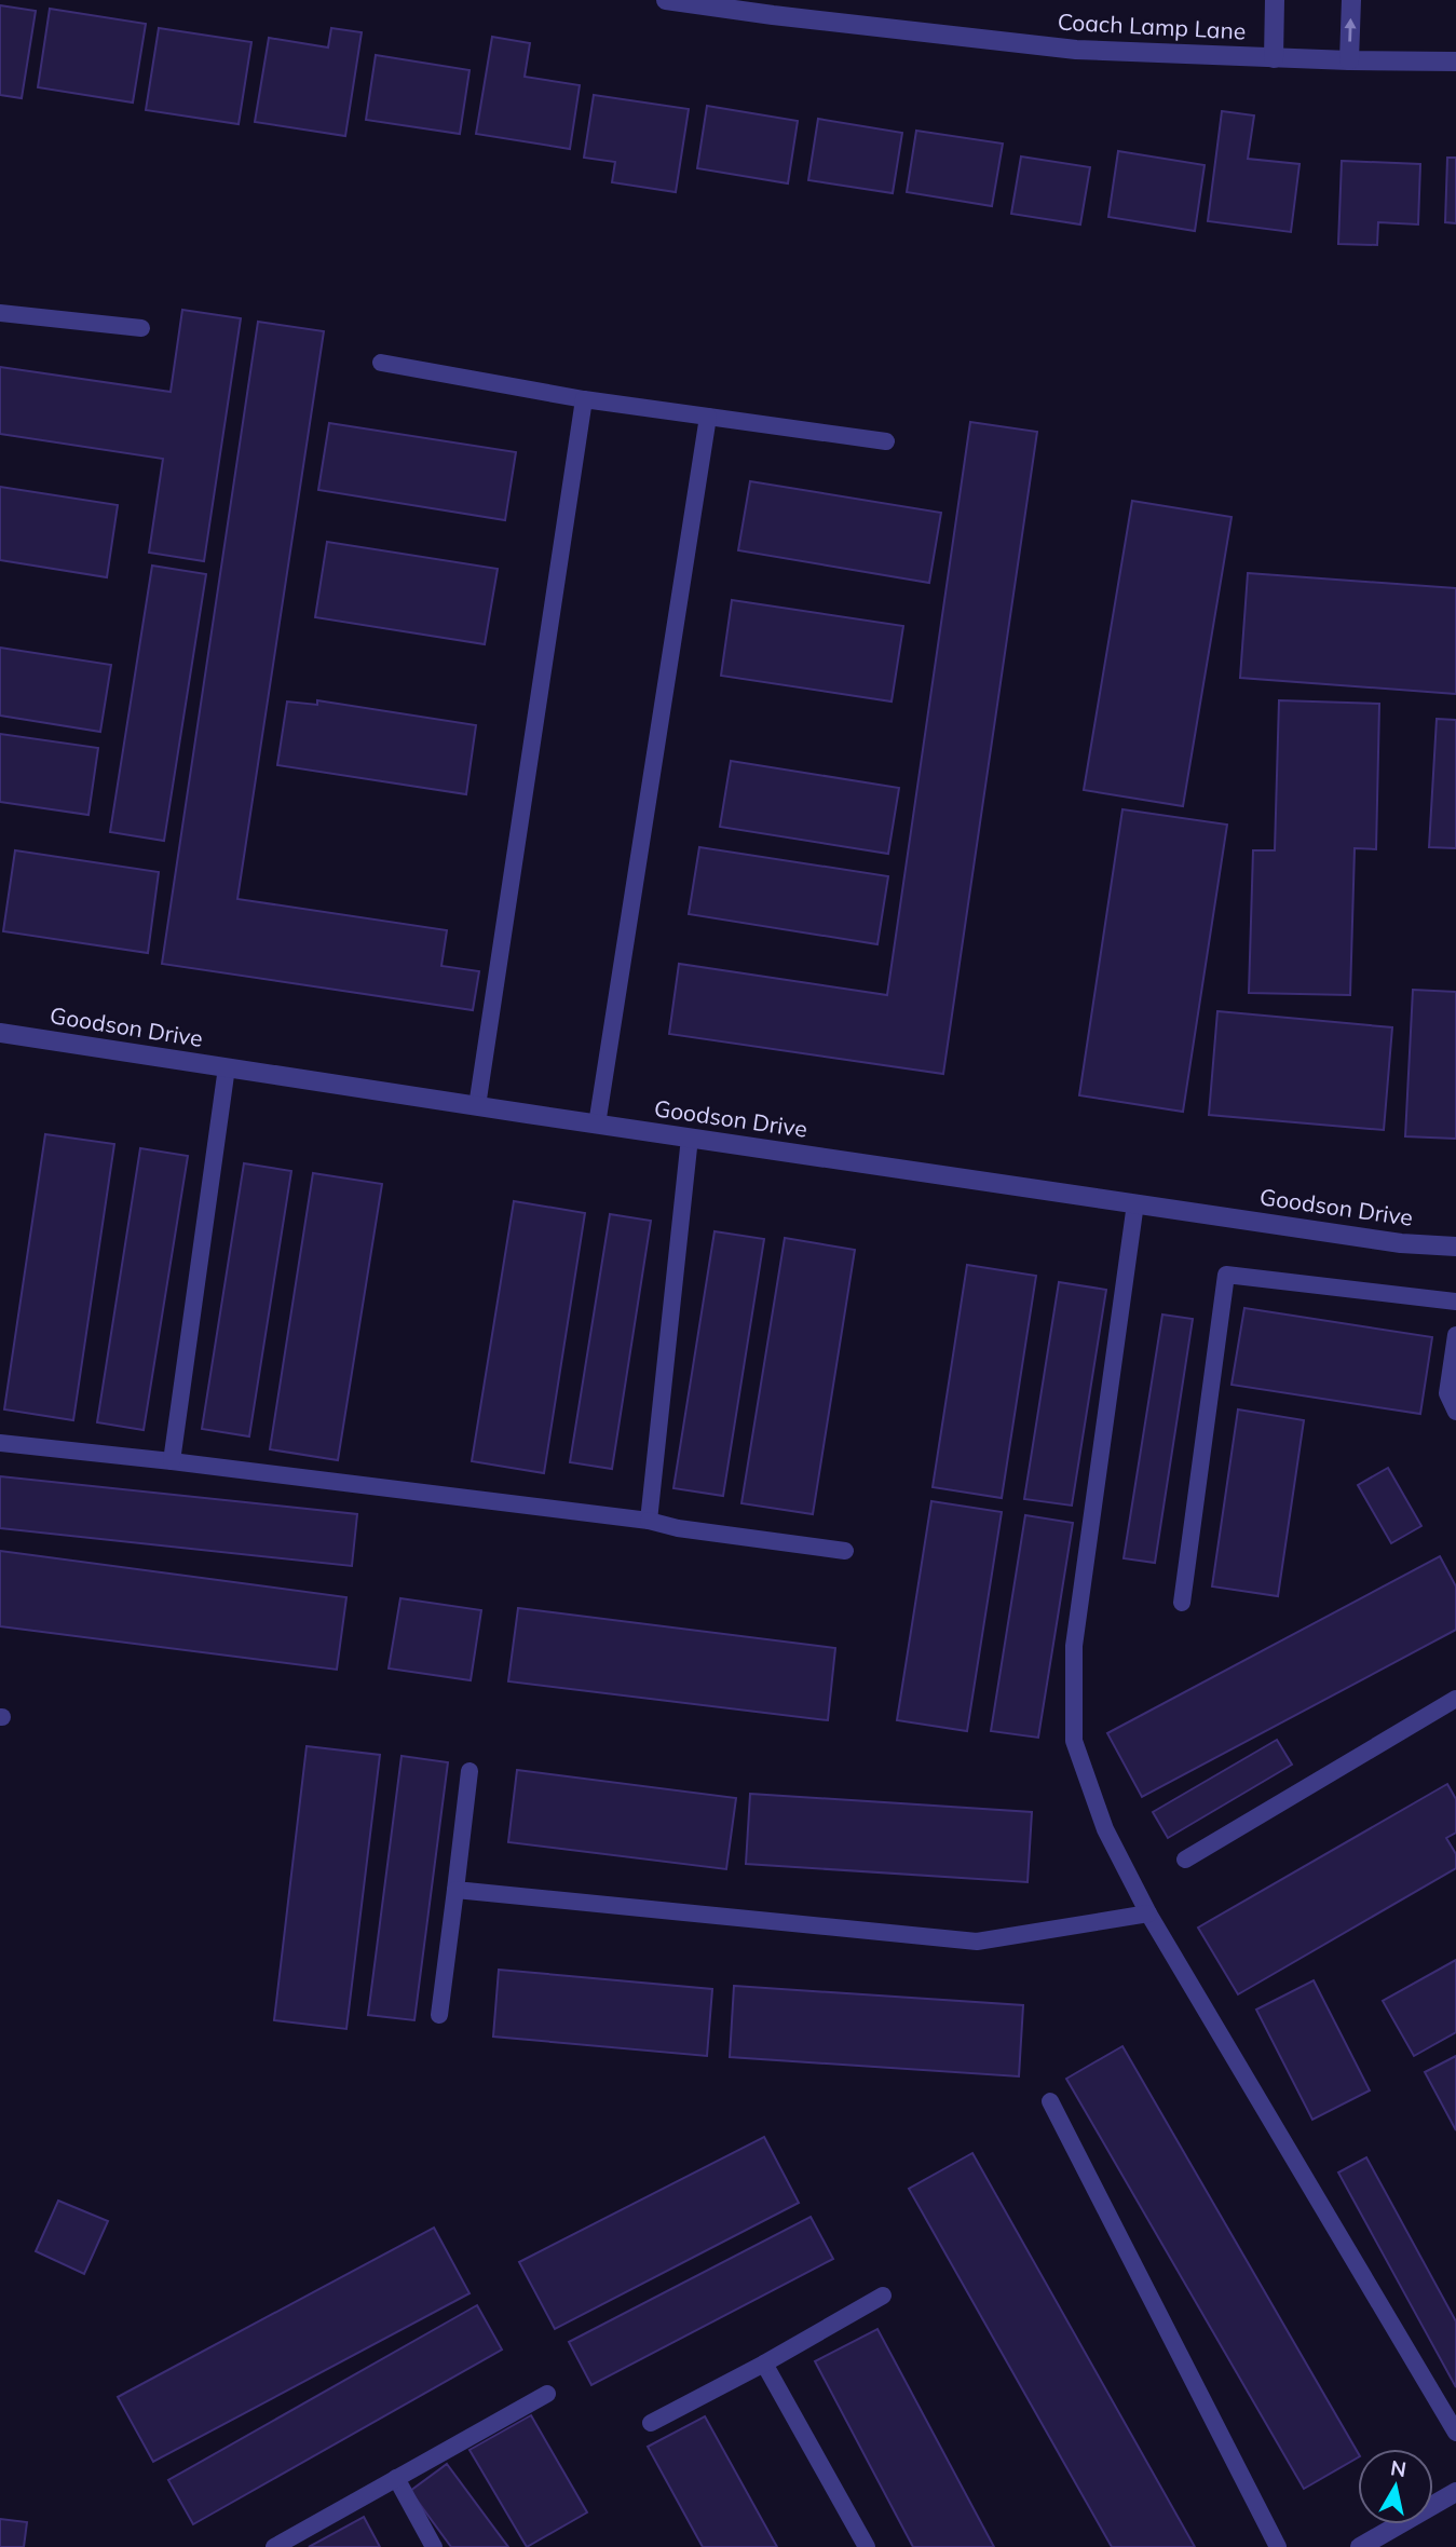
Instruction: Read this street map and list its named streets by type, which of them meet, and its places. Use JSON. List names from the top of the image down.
{
  "streets": {
    "street": ["Coach Lamp Lane", "Goodson Drive"]
  },
  "north": "top"
}
